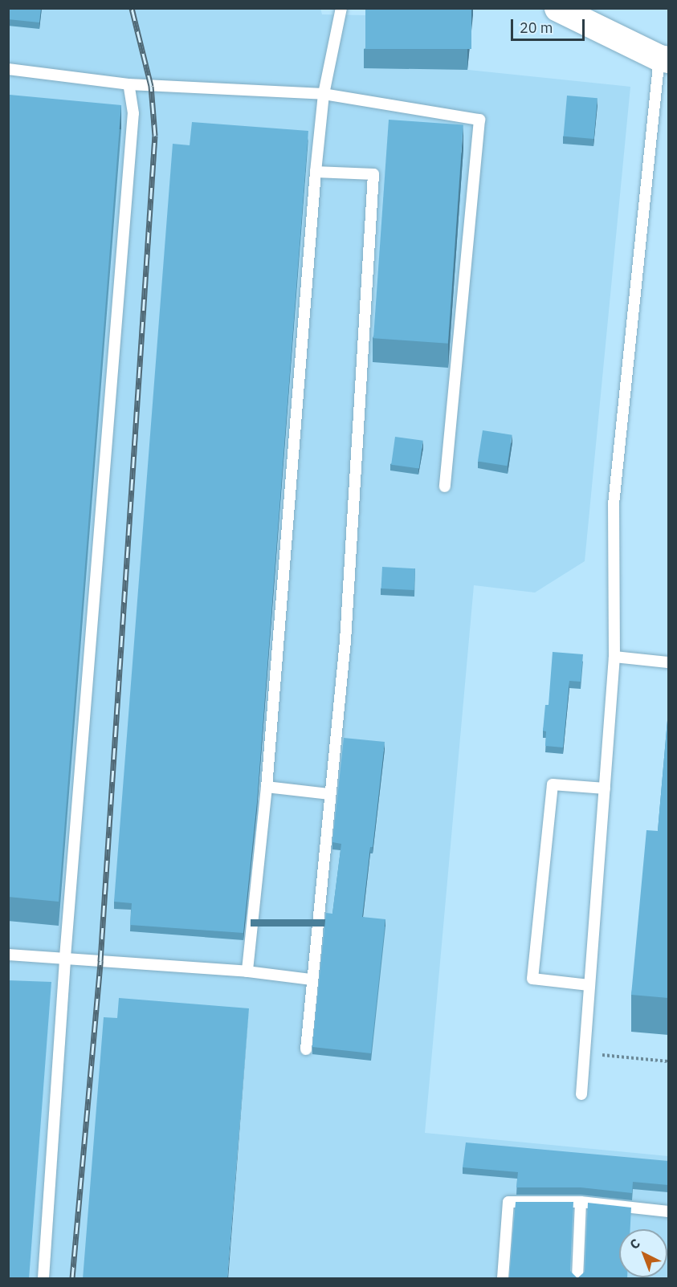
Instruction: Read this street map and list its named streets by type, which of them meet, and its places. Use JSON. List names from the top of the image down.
{
  "scale_bar": "20 m",
  "north": "top left"
}
